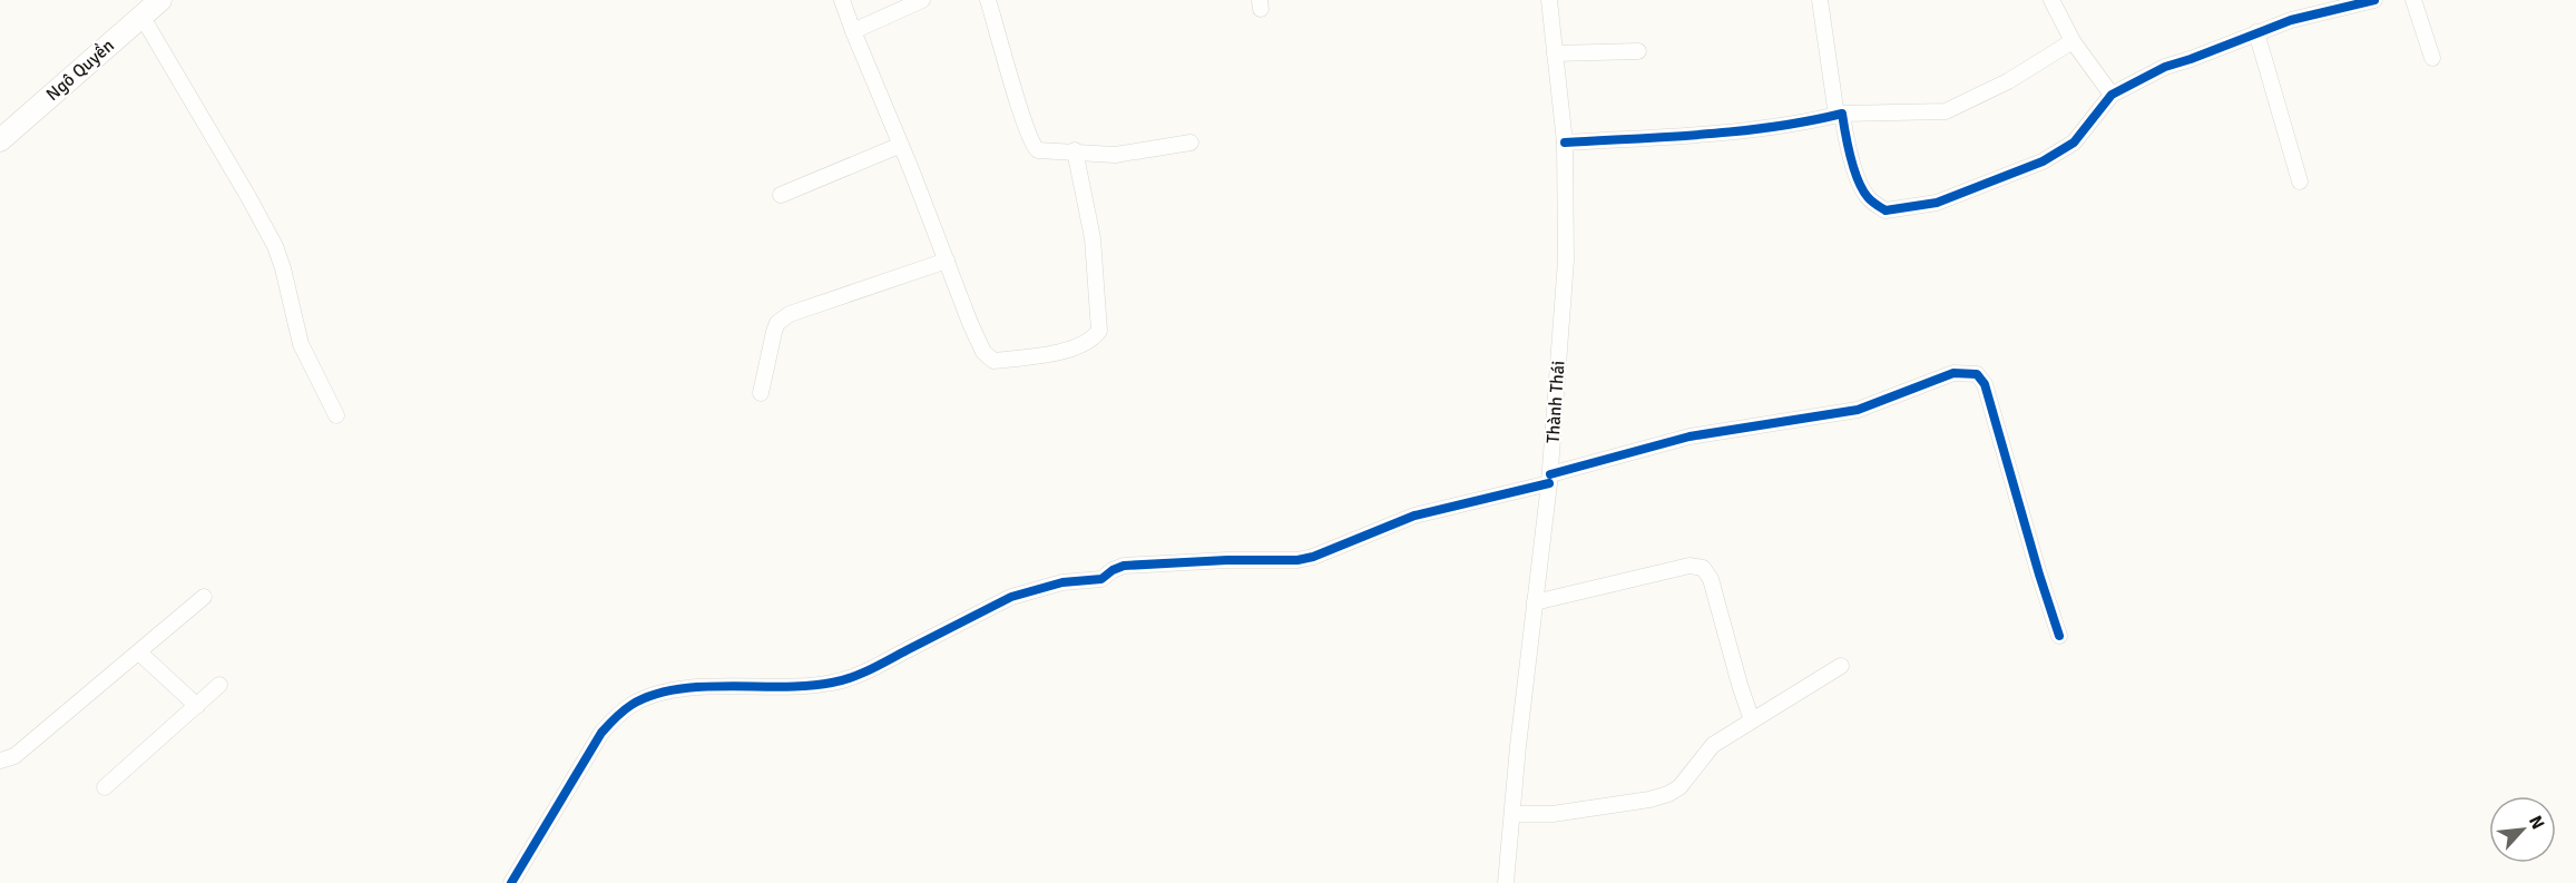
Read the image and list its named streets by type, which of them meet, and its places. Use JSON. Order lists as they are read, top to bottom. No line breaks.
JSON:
{"streets":{"street":["Ngô Quyền","Thành Thái"]},"north":"top right"}
